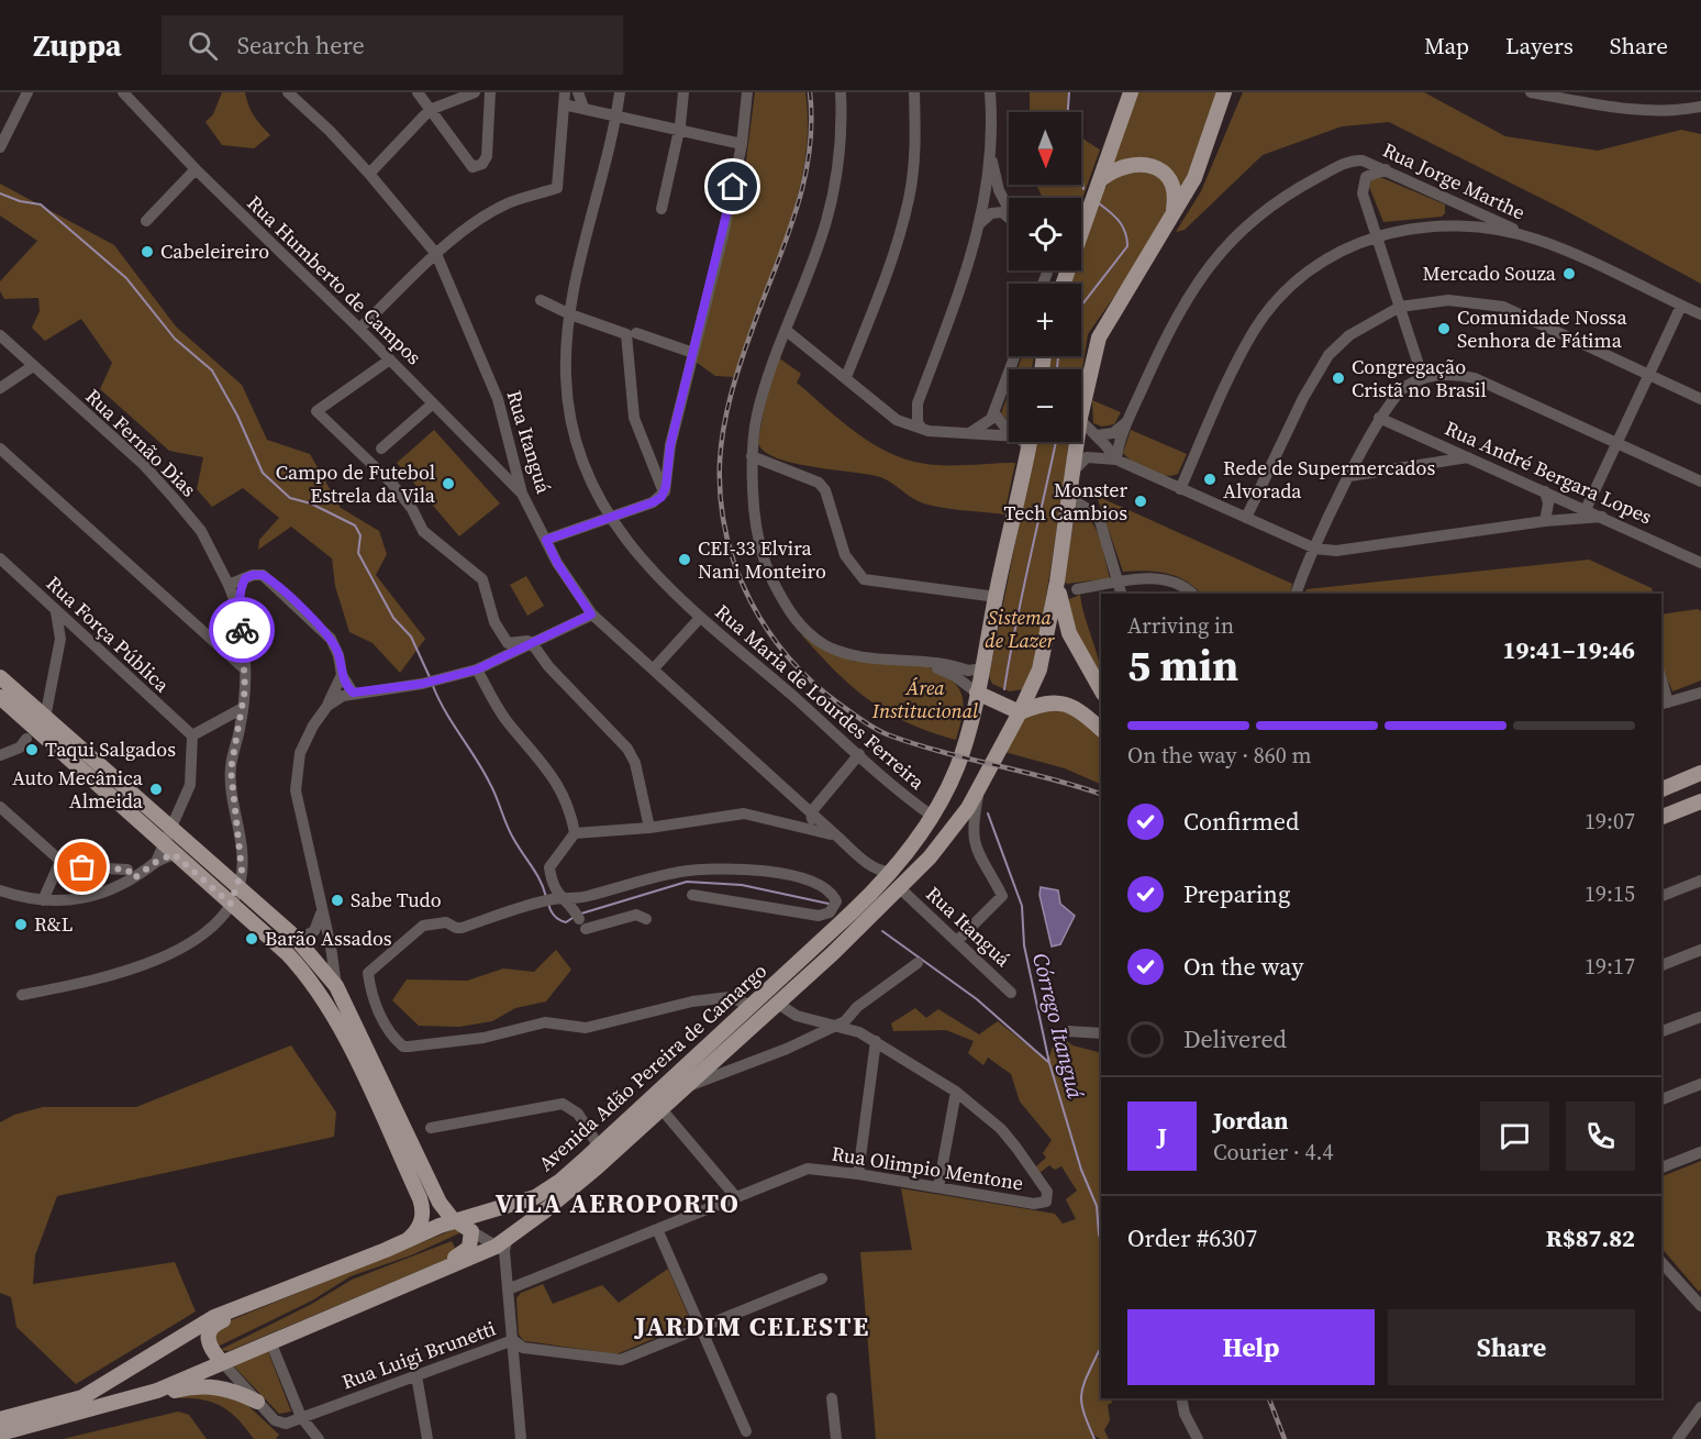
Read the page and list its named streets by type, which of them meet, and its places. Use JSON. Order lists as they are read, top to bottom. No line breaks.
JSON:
{"streets":{"main road":["Avenida Adão Pereira de Camargo"],"street":["Rua Jorge Marthe","Rua Humberto de Campos","Rua Itanguá","Rua Fernão Dias","Rua André Bergara Lopes","Rua Força Pública","Rua Maria de Lourdes Ferreira","Rua Olimpio Mentone","Rua Luigi Brunetti"]},"crossings":[["Rua Humberto de Campos","Rua Itanguá"],["Rua Itanguá","Avenida Adão Pereira de Camargo"],["Rua Maria de Lourdes Ferreira","Avenida Adão Pereira de Camargo"]],"districts":["VILA AEROPORTO","JARDIM CELESTE"],"water":["Córrego Itanguá"],"parks":["Sistema de Lazer","Área Institucional"],"places":["Cabeleireiro","Mercado Souza","Comunidade Nossa Senhora de Fátima","Congregação Cristã no Brasil","Rede de Supermercados Alvorada","Campo de Futebol Estrela da Vila","Monster Tech Cambios","CEI-33 Elvira Nani Monteiro","Taqui Salgados","Auto Mecânica Almeida","Sabe Tudo","R&L","Barão Assados"],"north":"bottom","page":{"header":"Zuppa","search":"Search here","nav":["Map","Layers","Share"],"map_buttons":["+","−"],"heading":["5 min","Arriving in","19:41–19:46"],"panel":["Jordan","Courier · 4.4","Order #6307","R$87.82"],"bar":"On the way · 860 m","list":[["Confirmed","19:07"],["Preparing","19:15"],["On the way","19:17"],"Delivered"],"round":"J","buttons":["Help","Share"]}}
